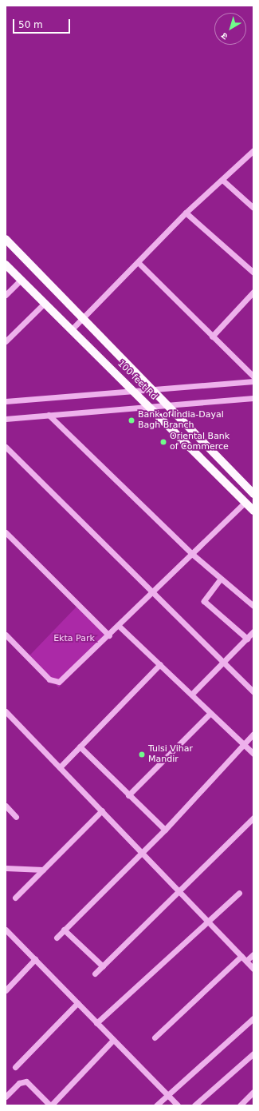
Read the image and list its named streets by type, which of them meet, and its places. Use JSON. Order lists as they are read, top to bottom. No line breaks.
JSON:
{"streets":{"main road":["100 feet Rd"]},"parks":["Ekta Park"],"places":["Bank of India-Dayal Bagh Branch","Oriental Bank of Commerce","Tulsi Vihar Mandir"],"scale_bar":"50 m","north":"bottom left"}
